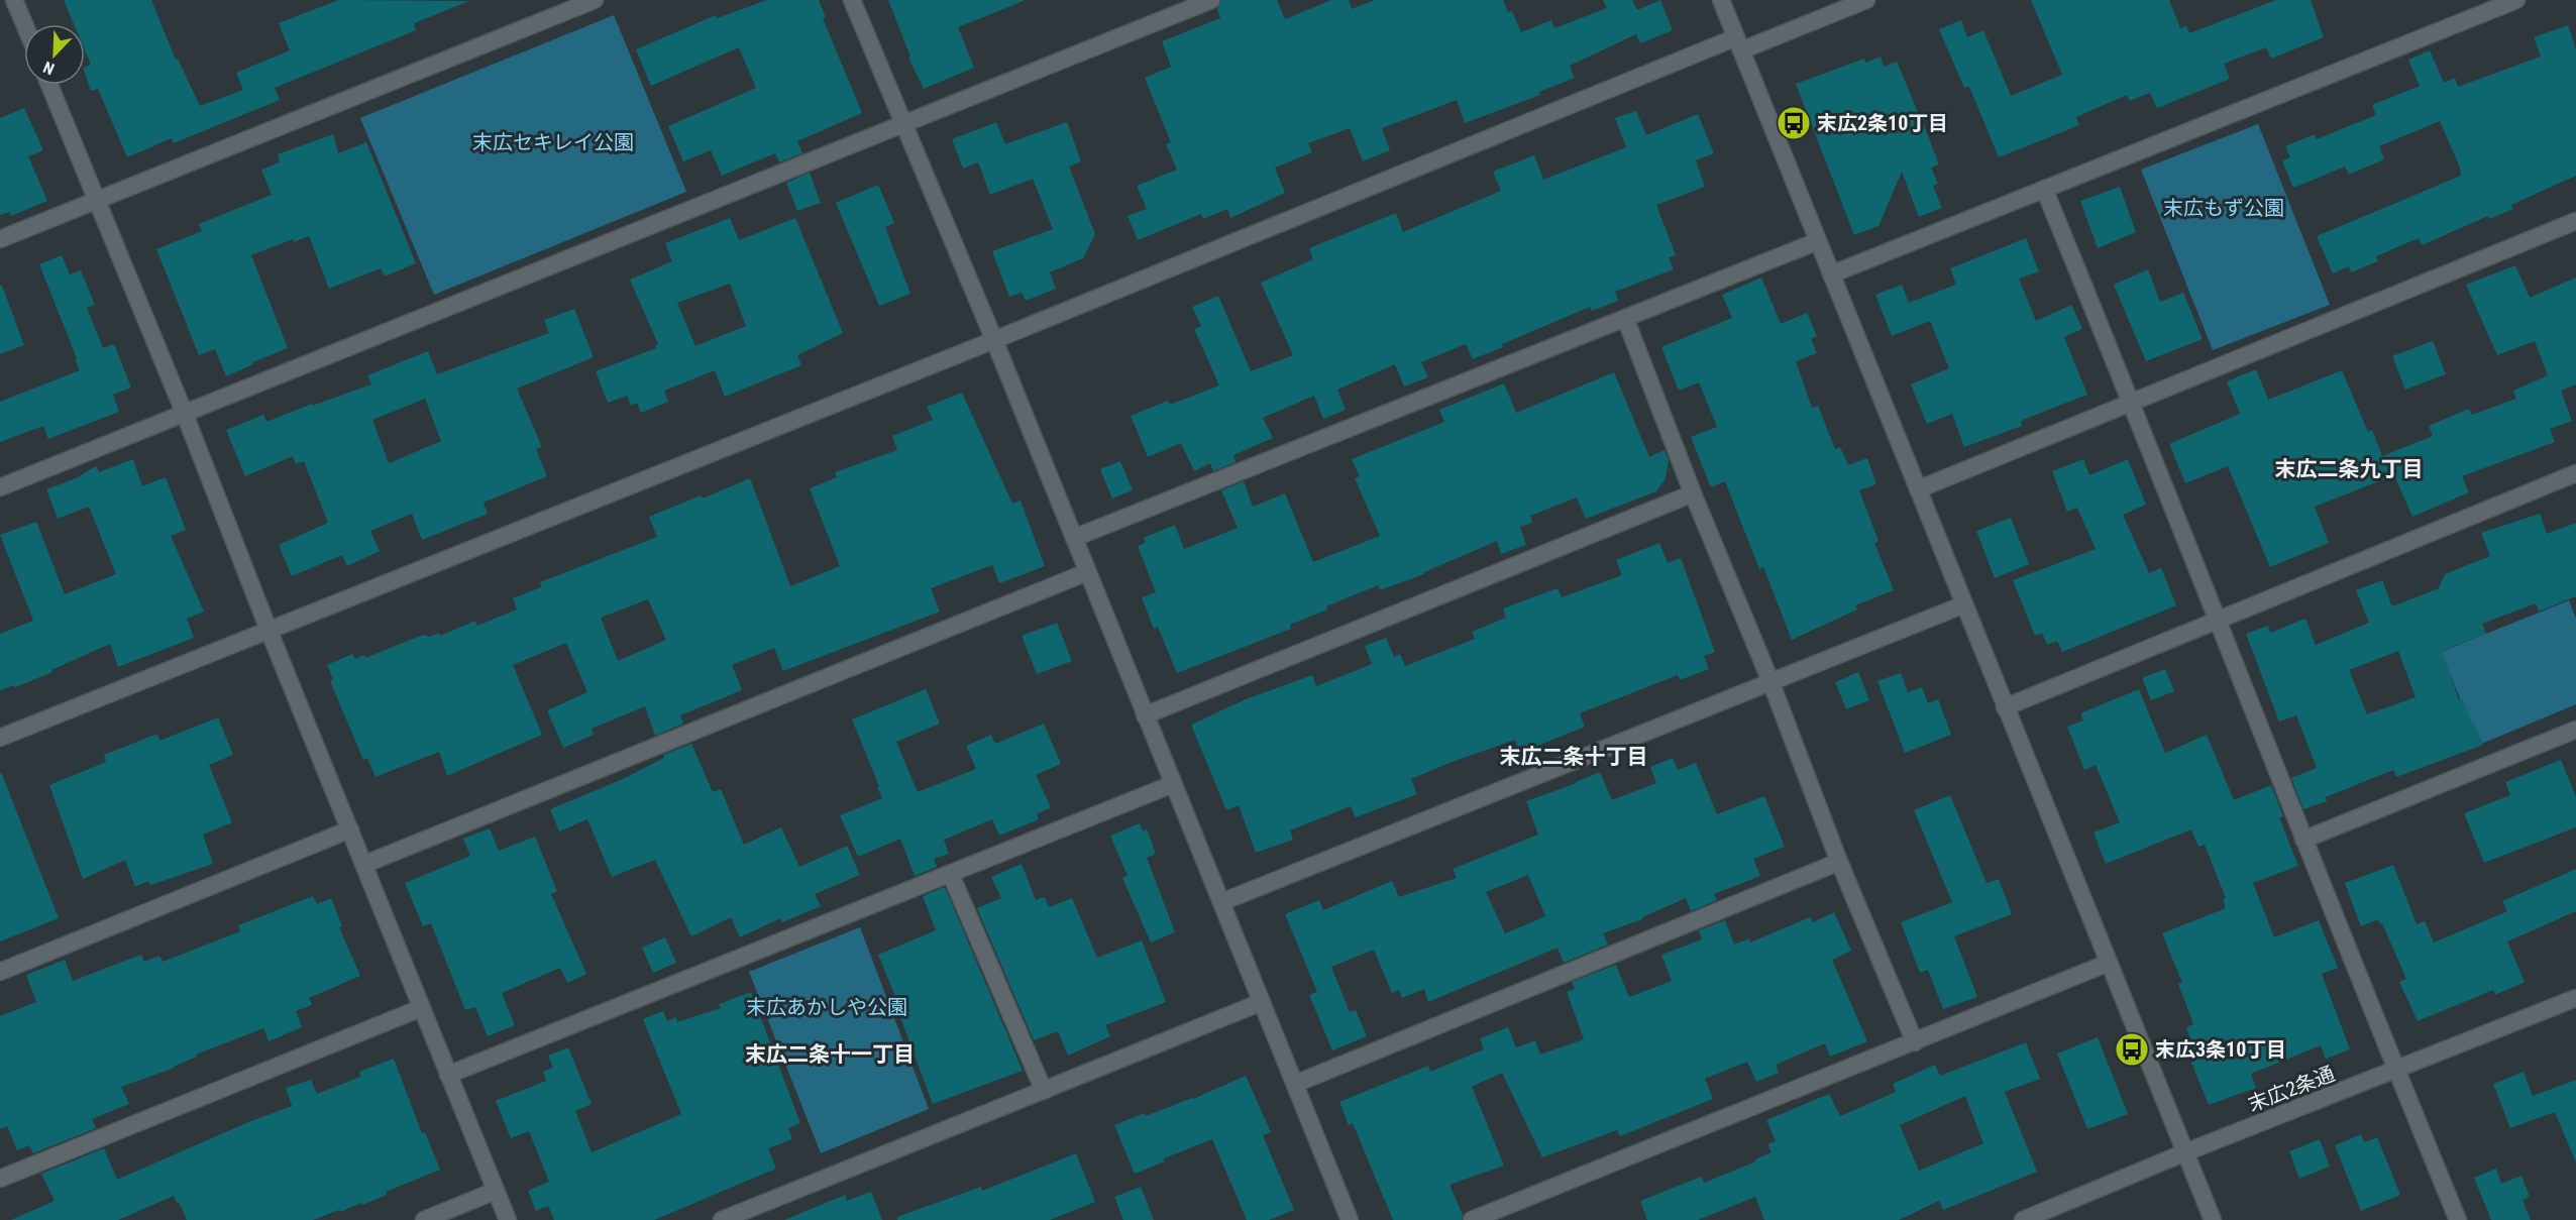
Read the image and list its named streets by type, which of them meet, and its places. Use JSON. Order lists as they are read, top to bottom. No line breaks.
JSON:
{"streets":{"street":["末広2条通"]},"districts":["末広二条九丁目","末広二条十丁目","末広二条十一丁目"],"parks":["末広セキレイ公園","末広もず公園","末広あかしや公園"],"places":{"bus stop":["末広2条10丁目","末広3条10丁目"]},"north":"bottom left"}
